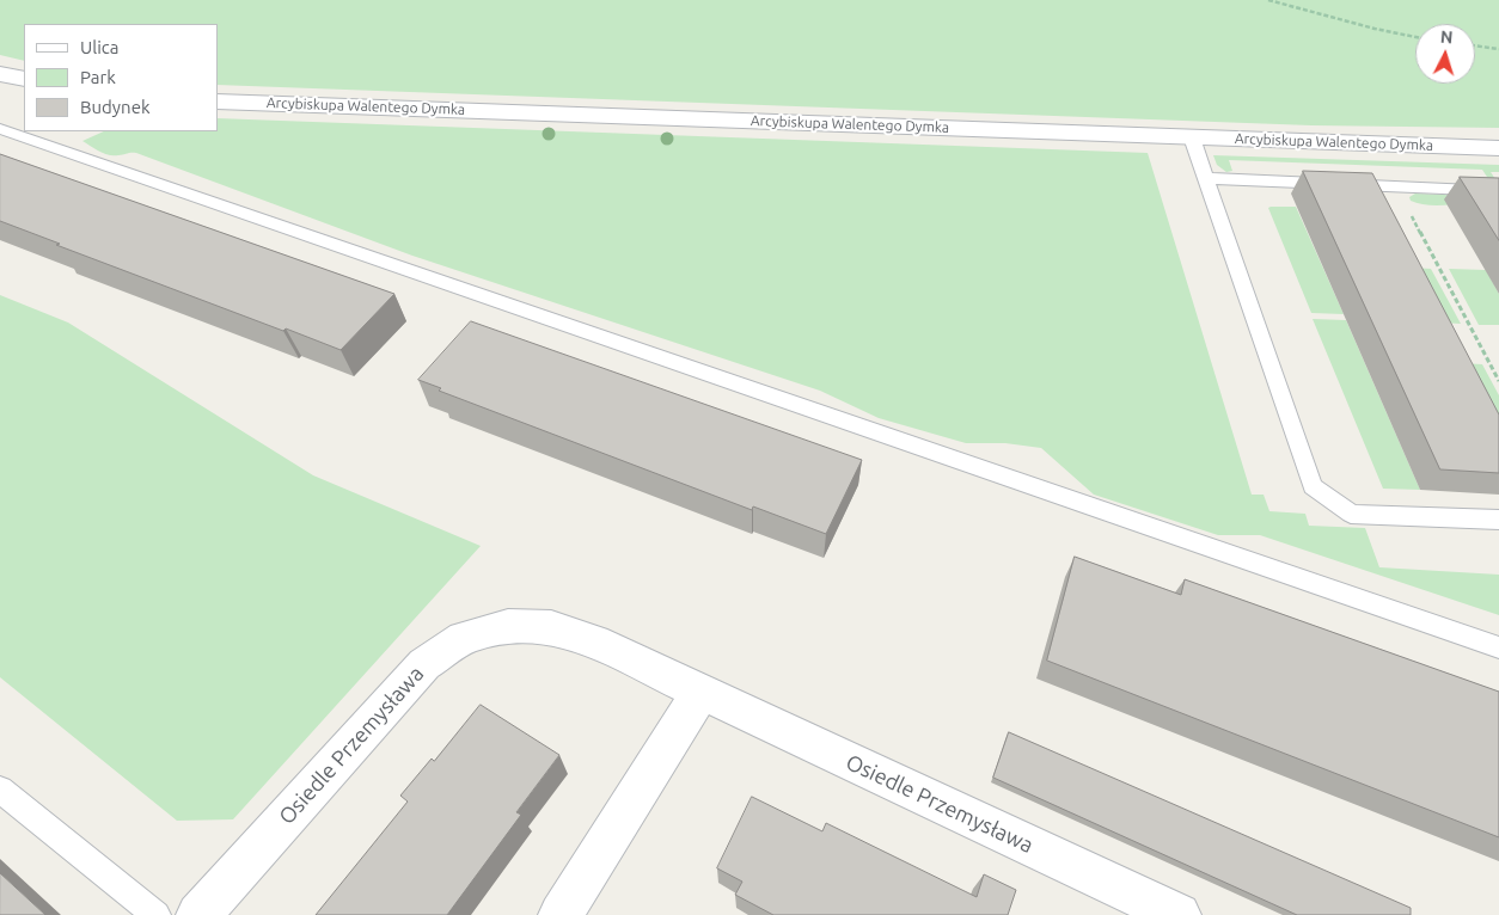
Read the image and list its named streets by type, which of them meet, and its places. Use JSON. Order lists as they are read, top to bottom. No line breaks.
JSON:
{"streets":{"street":["Arcybiskupa Walentego Dymka","Osiedle Przemysława"]},"legend":["Ulica","Park","Budynek"],"north":"top"}
